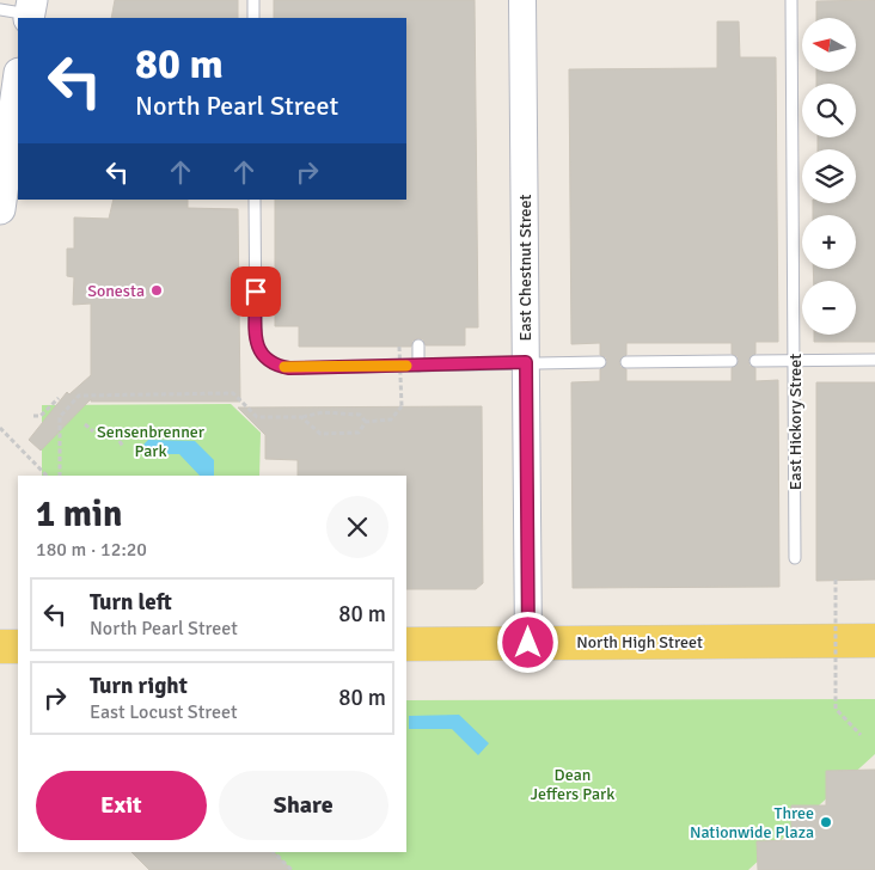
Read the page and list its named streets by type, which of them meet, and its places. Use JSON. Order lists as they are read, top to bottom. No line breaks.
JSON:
{"streets":{"main road":["North High Street"],"street":["East Chestnut Street"],"lane":["East Hickory Street"]},"crossings":[["East Chestnut Street","North High Street"]],"parks":["Sensenbrenner Park","Dean Jeffers Park"],"places":["Sonesta","Three Nationwide Plaza"],"north":"left","page":{"map_buttons":["+","−"],"turn":["80 m","North Pearl Street"],"heading":["1 min","180 m · 12:20"],"list":[{"name":"Turn left","note":"North Pearl Street","value":"80 m"},{"name":"Turn right","note":"East Locust Street","value":"80 m"}],"buttons":["Exit","Share"]}}
